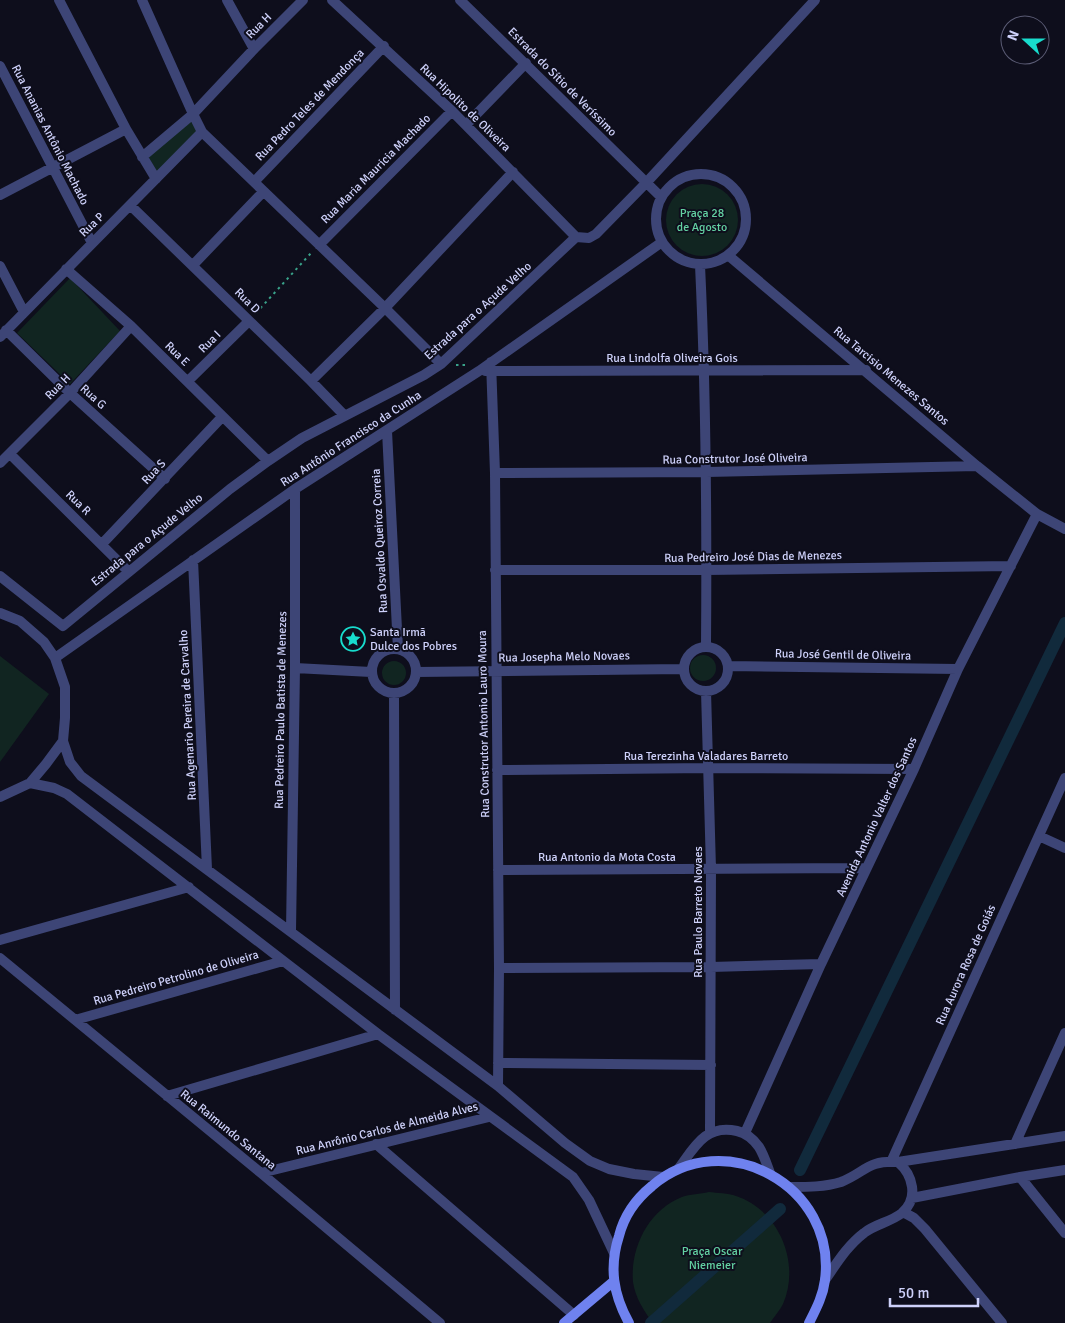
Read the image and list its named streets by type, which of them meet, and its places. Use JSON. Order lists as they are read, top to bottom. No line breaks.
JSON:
{"streets":{"street":["Rua H","Estrada do Sítio de Veríssimo","Rua Pedro Teles de Mendonça","Rua Hipolito de Oliveira","Rua Ananias Antônio Machado","Rua Maria Mauricia Machado","Rua P","Rua D","Estrada para o Açude Velho","Rua I","Rua E","Rua Lindolfa Oliveira Gois","Rua Tarcisio Menezes Santos","Rua G","Rua Antônio Francisco da Cunha","Rua Construtor José Oliveira","Rua S","Rua R","Rua Osvaldo Queiroz Correia","Rua Pedreiro José Dias de Menezes","Rua José Gentil de Oliveira","Rua Josepha Melo Novaes","Rua Pedreiro Paulo Batista de Menezes","Rua Agenario Pereira de Carvalho","Rua Construtor Antonio Lauro Moura","Rua Terezinha Valadares Barreto","Avenida Antonio Valter dos Santos","Rua Antonio da Mota Costa","Rua Paulo Barreto Novaes","Rua Aurora Rosa de Goiás","Rua Pedreiro Petrolino de Oliveira","Rua Anrônio Carlos de Almeida Alves","Rua Raimundo Santana"]},"crossings":[["Rua H","Rua E"],["Rua H","Rua G"],["Rua H","Rua R"],["Estrada do Sítio de Veríssimo","Estrada para o Açude Velho"],["Estrada do Sítio de Veríssimo","Rua Tarcisio Menezes Santos"],["Estrada do Sítio de Veríssimo","Rua Antônio Francisco da Cunha"],["Rua Pedro Teles de Mendonça","Rua Hipolito de Oliveira"],["Rua Hipolito de Oliveira","Rua Maria Mauricia Machado"],["Rua Hipolito de Oliveira","Estrada para o Açude Velho"],["Rua Ananias Antônio Machado","Rua P"],["Rua P","Rua D"],["Rua P","Rua E"],["Rua P","Rua G"],["Rua D","Estrada para o Açude Velho"],["Rua D","Rua I"],["Estrada para o Açude Velho","Rua E"],["Estrada para o Açude Velho","Rua R"],["Rua I","Rua E"],["Rua E","Rua S"],["Rua Lindolfa Oliveira Gois","Rua Tarcisio Menezes Santos"],["Rua Lindolfa Oliveira Gois","Rua Antônio Francisco da Cunha"],["Rua Lindolfa Oliveira Gois","Rua Construtor Antonio Lauro Moura"],["Rua Tarcisio Menezes Santos","Rua Antônio Francisco da Cunha"],["Rua Tarcisio Menezes Santos","Rua Construtor José Oliveira"],["Rua Tarcisio Menezes Santos","Avenida Antonio Valter dos Santos"],["Rua G","Rua S"],["Rua Antônio Francisco da Cunha","Rua Osvaldo Queiroz Correia"],["Rua Antônio Francisco da Cunha","Rua Pedreiro Paulo Batista de Menezes"],["Rua Antônio Francisco da Cunha","Rua Agenario Pereira de Carvalho"],["Rua Antônio Francisco da Cunha","Rua Construtor Antonio Lauro Moura"],["Rua Construtor José Oliveira","Rua Construtor Antonio Lauro Moura"],["Rua S","Rua R"],["Rua Osvaldo Queiroz Correia","Rua Josepha Melo Novaes"],["Rua Pedreiro José Dias de Menezes","Rua Construtor Antonio Lauro Moura"],["Rua Pedreiro José Dias de Menezes","Avenida Antonio Valter dos Santos"],["Rua José Gentil de Oliveira","Rua Josepha Melo Novaes"],["Rua José Gentil de Oliveira","Avenida Antonio Valter dos Santos"],["Rua José Gentil de Oliveira","Rua Paulo Barreto Novaes"],["Rua Josepha Melo Novaes","Rua Construtor Antonio Lauro Moura"],["Rua Josepha Melo Novaes","Rua Paulo Barreto Novaes"],["Rua Construtor Antonio Lauro Moura","Rua Terezinha Valadares Barreto"],["Rua Construtor Antonio Lauro Moura","Rua Antonio da Mota Costa"],["Rua Terezinha Valadares Barreto","Avenida Antonio Valter dos Santos"],["Rua Terezinha Valadares Barreto","Rua Paulo Barreto Novaes"],["Avenida Antonio Valter dos Santos","Rua Antonio da Mota Costa"],["Rua Antonio da Mota Costa","Rua Paulo Barreto Novaes"],["Rua Pedreiro Petrolino de Oliveira","Rua Raimundo Santana"],["Rua Anrônio Carlos de Almeida Alves","Rua Raimundo Santana"]],"parks":["Praça 28 de Agosto","Praça Oscar Niemeier"],"places":{"place":["Santa Irmã Dulce dos Pobres"]},"scale_bar":"50 m","north":"left"}
